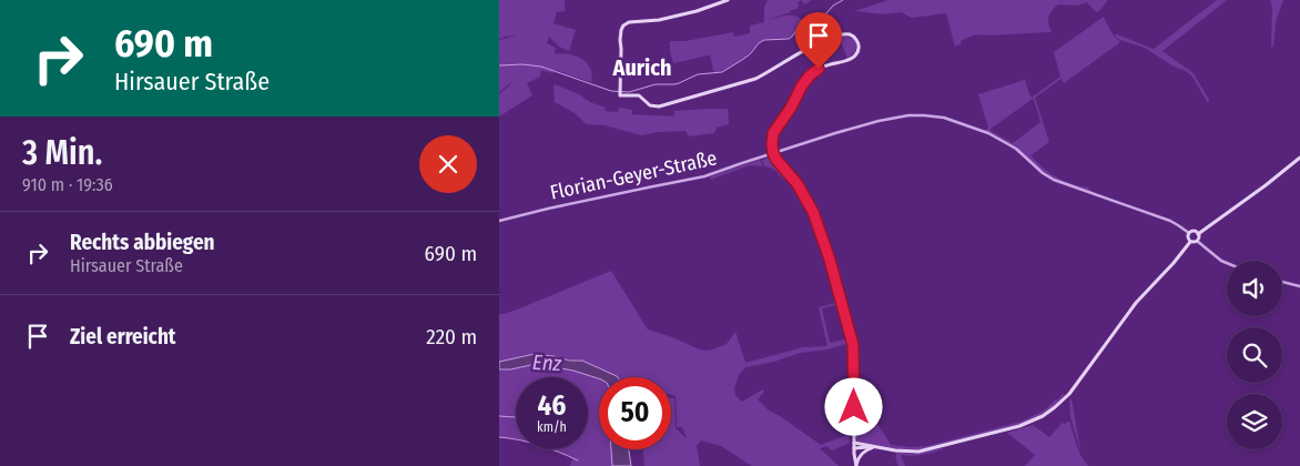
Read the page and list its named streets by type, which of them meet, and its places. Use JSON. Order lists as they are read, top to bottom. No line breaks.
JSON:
{"streets":{"street":["Florian-Geyer-Straße"]},"districts":["Aurich"],"water":["Enz"],"page":{"turn":["690 m","Hirsauer Straße"],"heading":["3 Min.","910 m · 19:36"],"list":[{"name":"Rechts abbiegen","note":"Hirsauer Straße","value":"690 m"},{"name":"Ziel erreicht","value":"220 m"}],"speed":"46 km/h","limit":"50"}}
